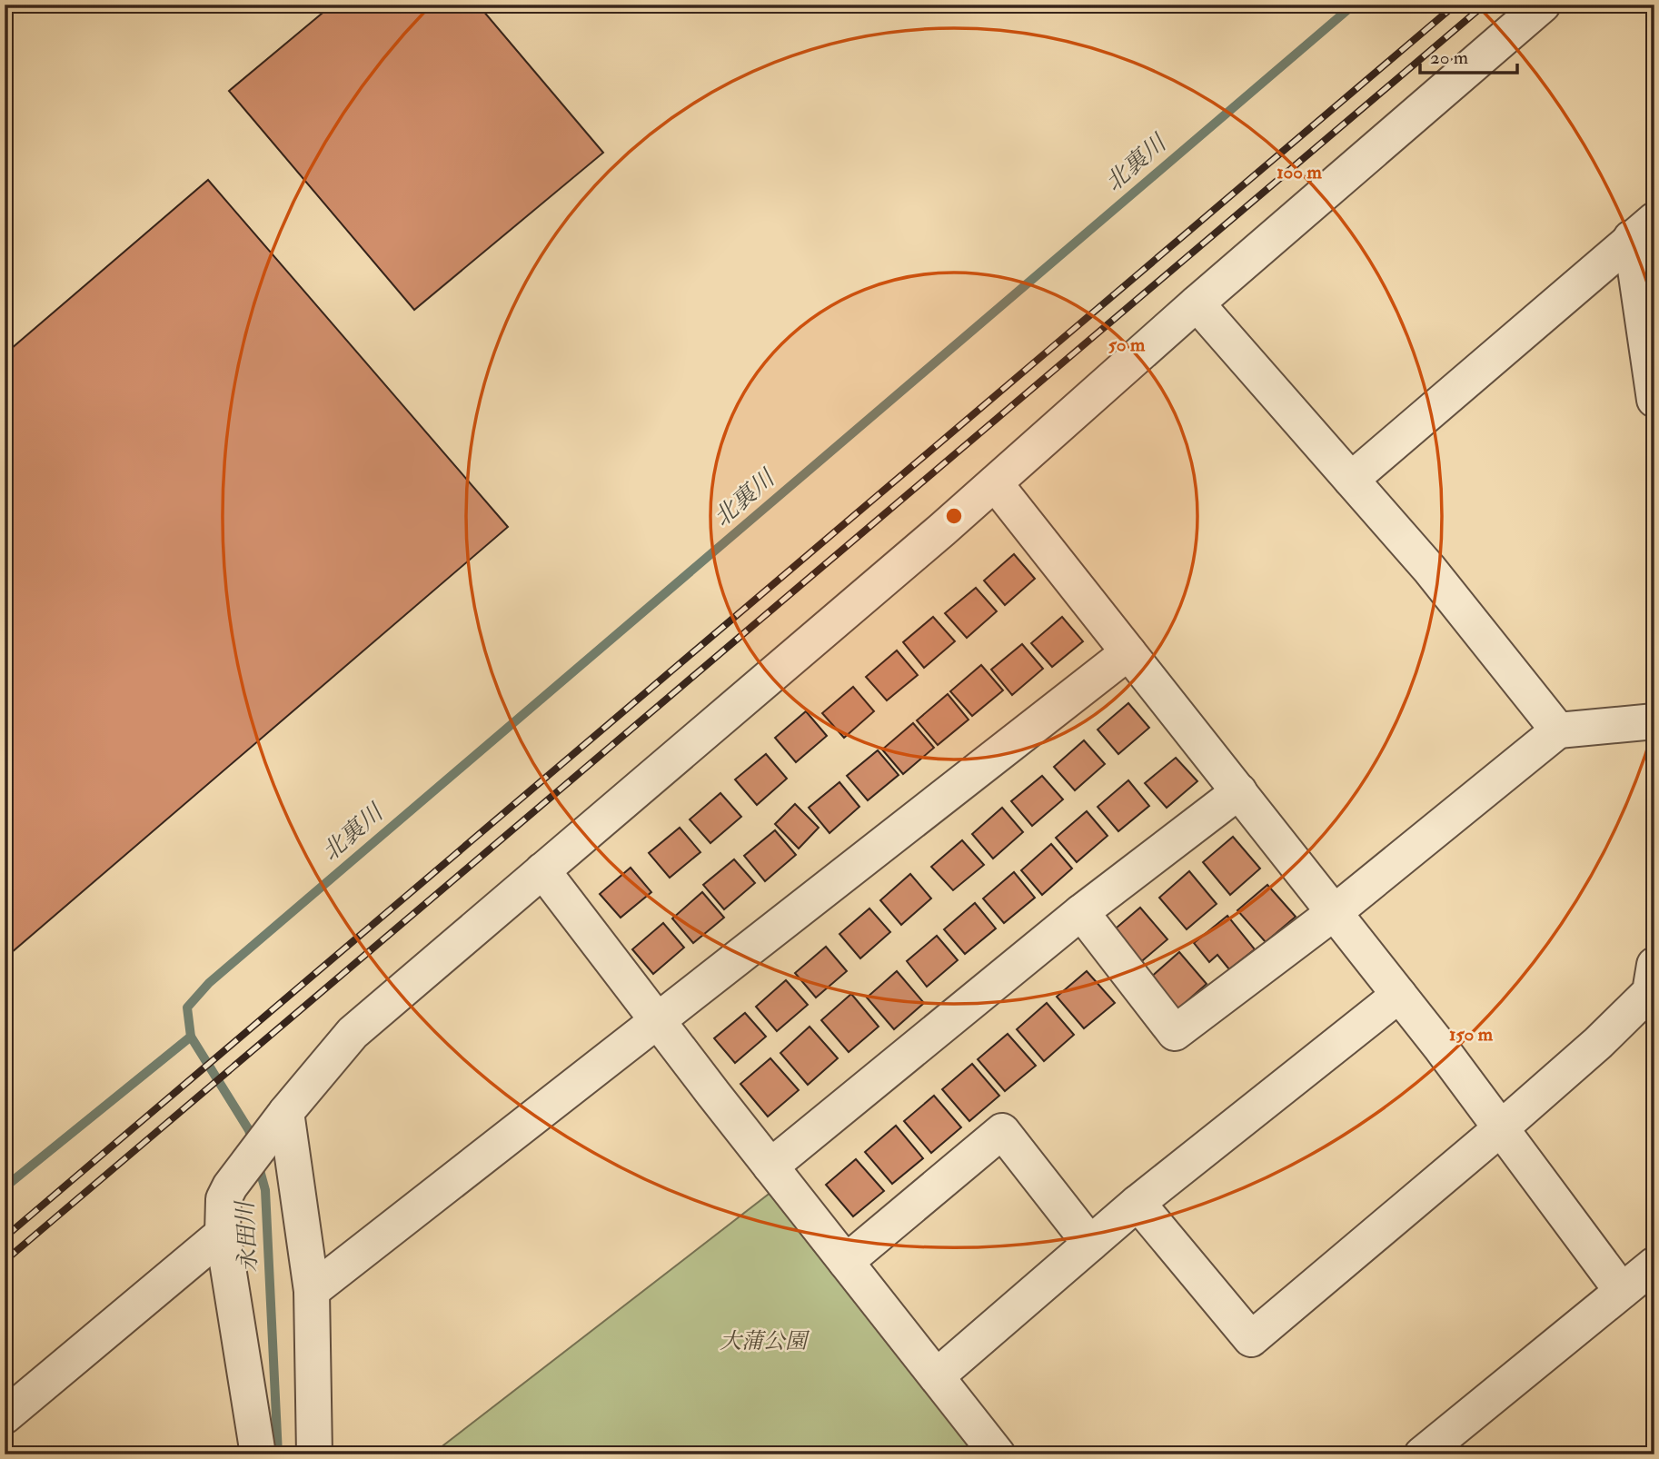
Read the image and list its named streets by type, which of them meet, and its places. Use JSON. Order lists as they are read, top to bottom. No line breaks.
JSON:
{"water":["北裏川","永田川"],"parks":["大蒲公園"],"scale_bar":"20 m","rings":["100 m","50 m","150 m"]}
